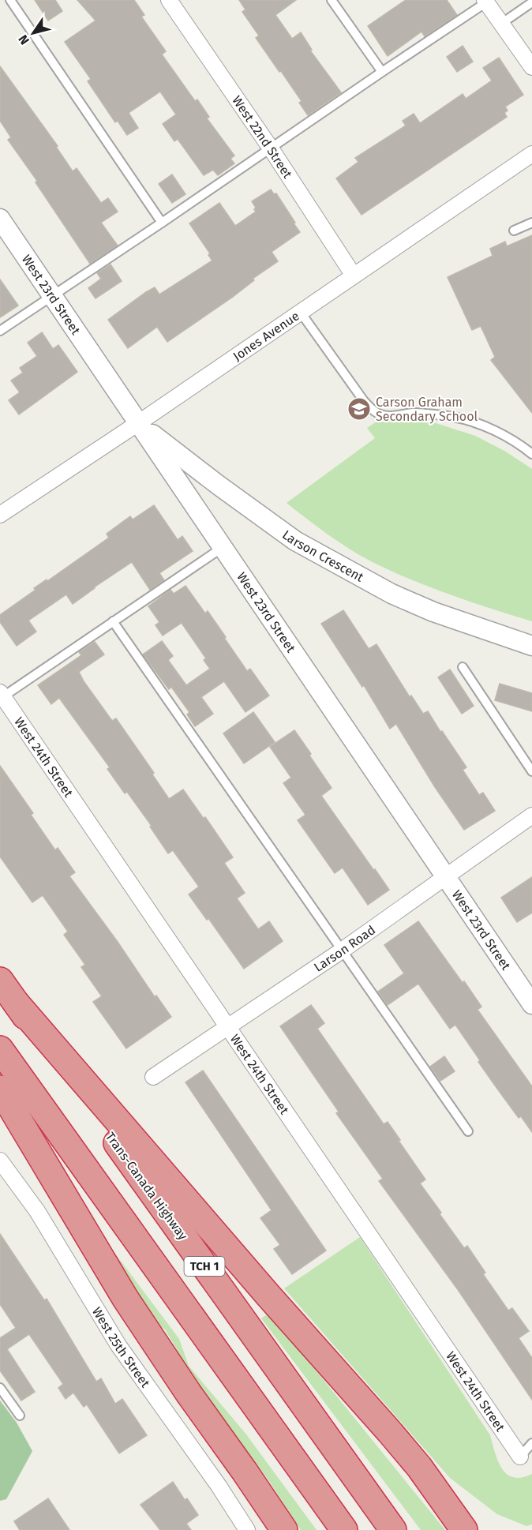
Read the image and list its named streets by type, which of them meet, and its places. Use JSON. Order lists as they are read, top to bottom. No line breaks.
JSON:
{"streets":{"highway":["Trans-Canada Highway","TCH 1"],"street":["West 22nd Street","West 23rd Street","Jones Avenue","Larson Crescent","West 24th Street","Larson Road","West 25th Street"]},"crossings":[["West 22nd Street","Jones Avenue"],["West 23rd Street","Jones Avenue"],["West 23rd Street","Larson Crescent"],["West 23rd Street","Larson Road"],["Jones Avenue","Larson Crescent"],["West 24th Street","Larson Road"]],"places":{"school or university":["Carson Graham Secondary School"]},"north":"bottom left"}
